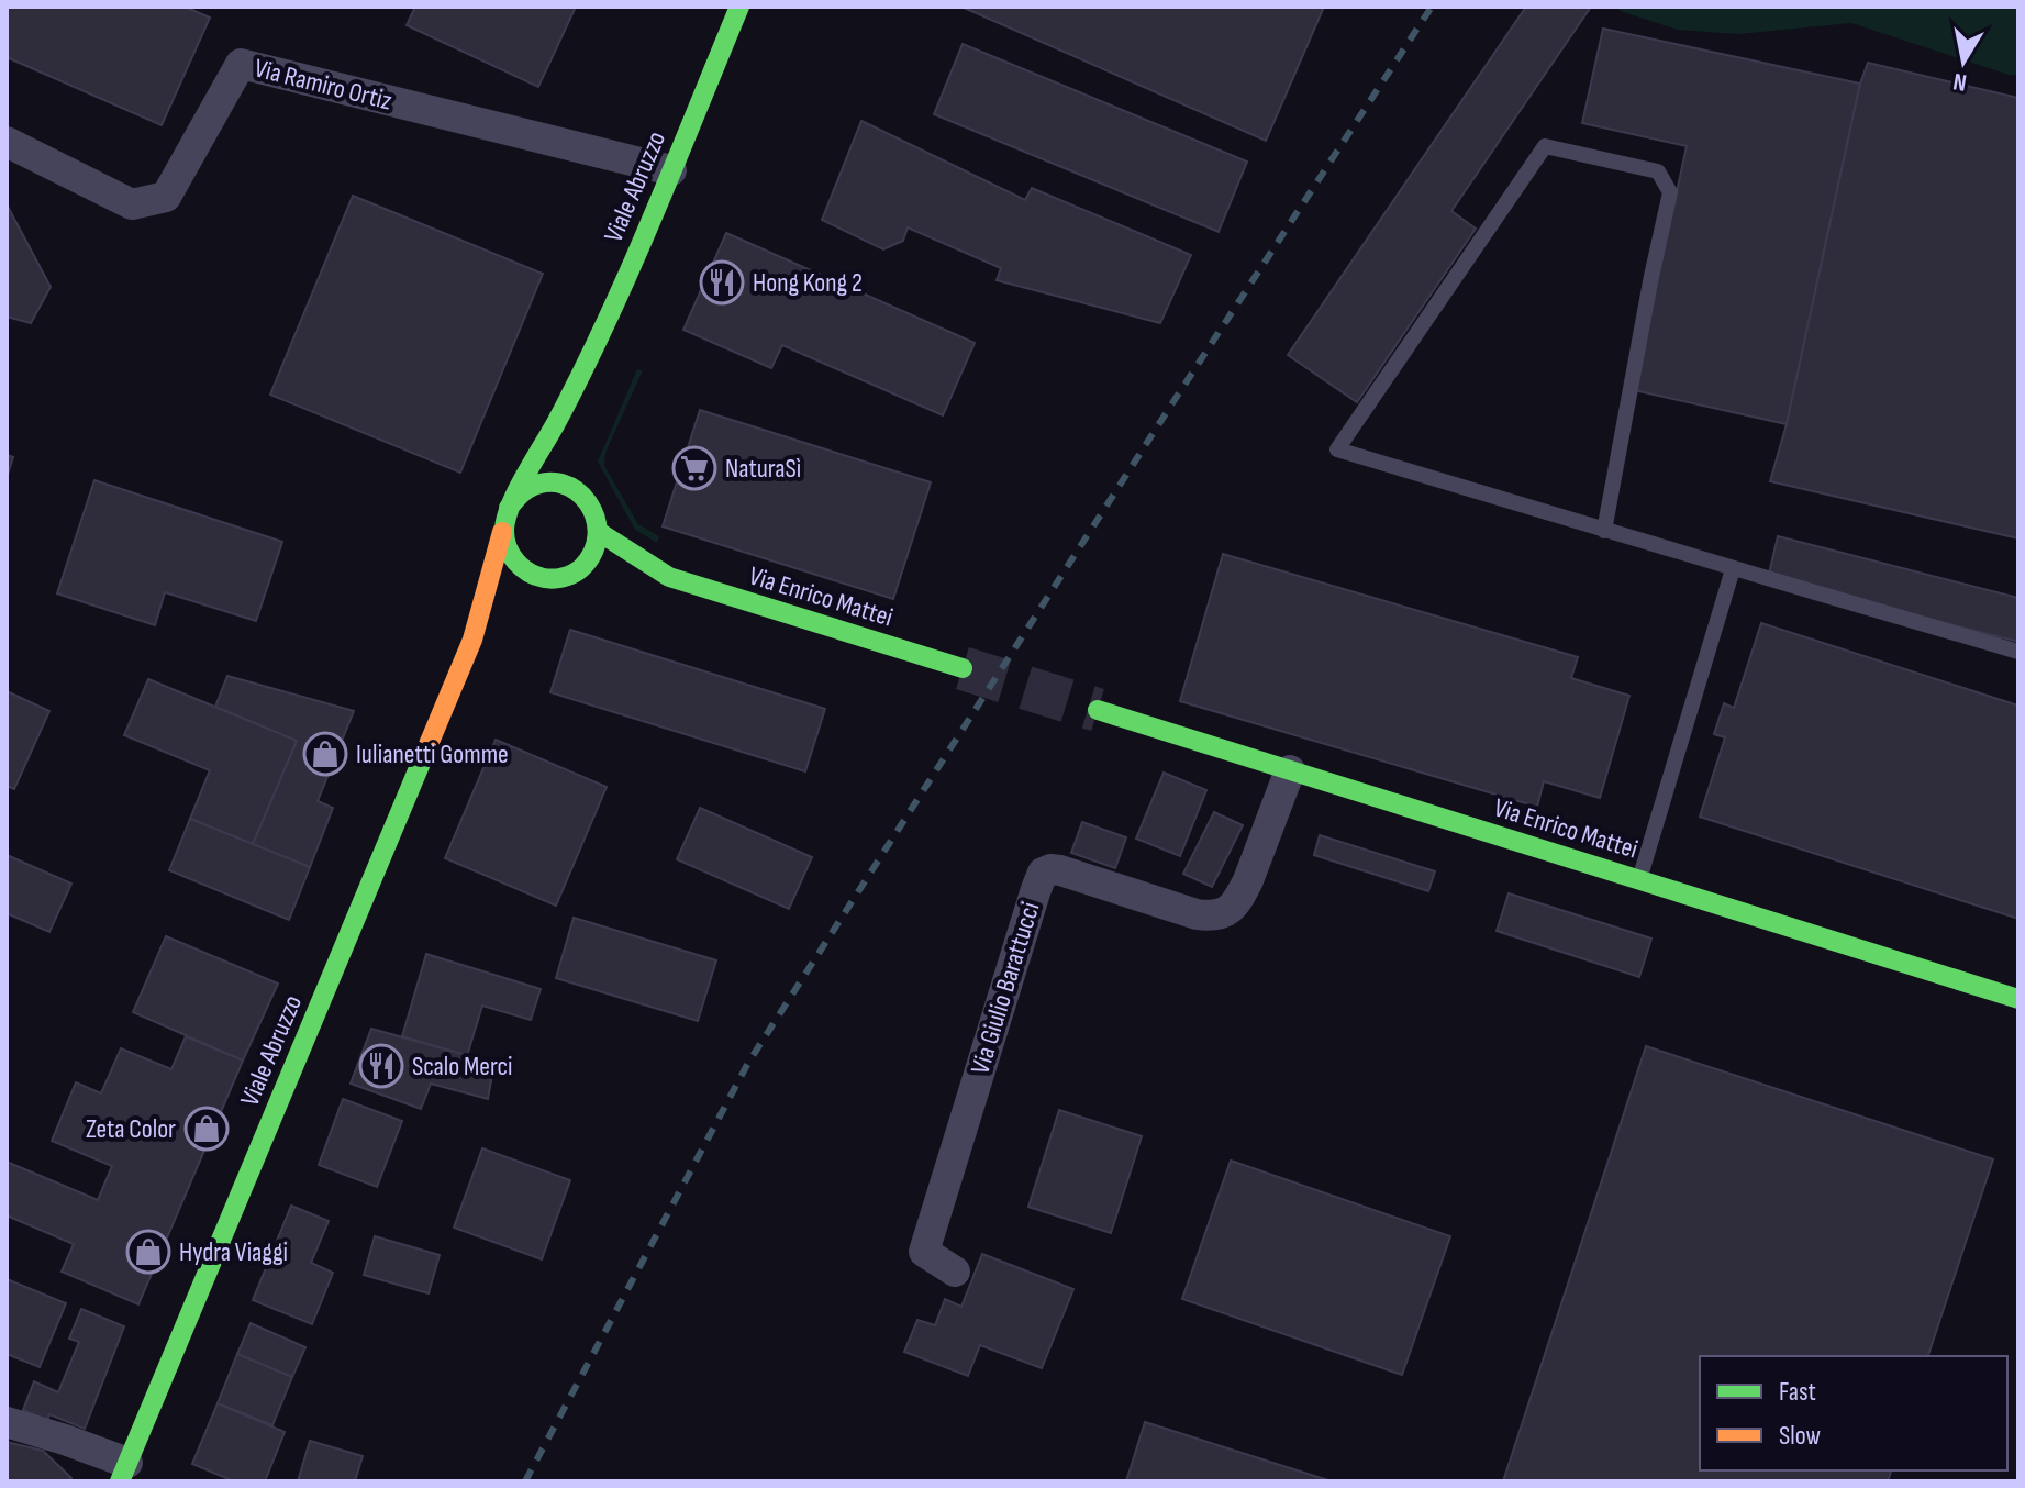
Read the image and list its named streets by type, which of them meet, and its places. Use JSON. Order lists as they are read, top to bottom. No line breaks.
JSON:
{"streets":{"main road":["Viale Abruzzo","Via Enrico Mattei"],"street":["Via Ramiro Ortiz","Via Giulio Barattucci"]},"crossings":[["Via Ramiro Ortiz","Viale Abruzzo"],["Via Enrico Mattei","Via Giulio Barattucci"]],"places":{"restaurant":["Hong Kong 2","Scalo Merci"],"supermarket":["NaturaSì"],"shop":["Iulianetti Gomme","Zeta Color","Hydra Viaggi"]},"legend":["Fast","Slow"],"north":"bottom"}
